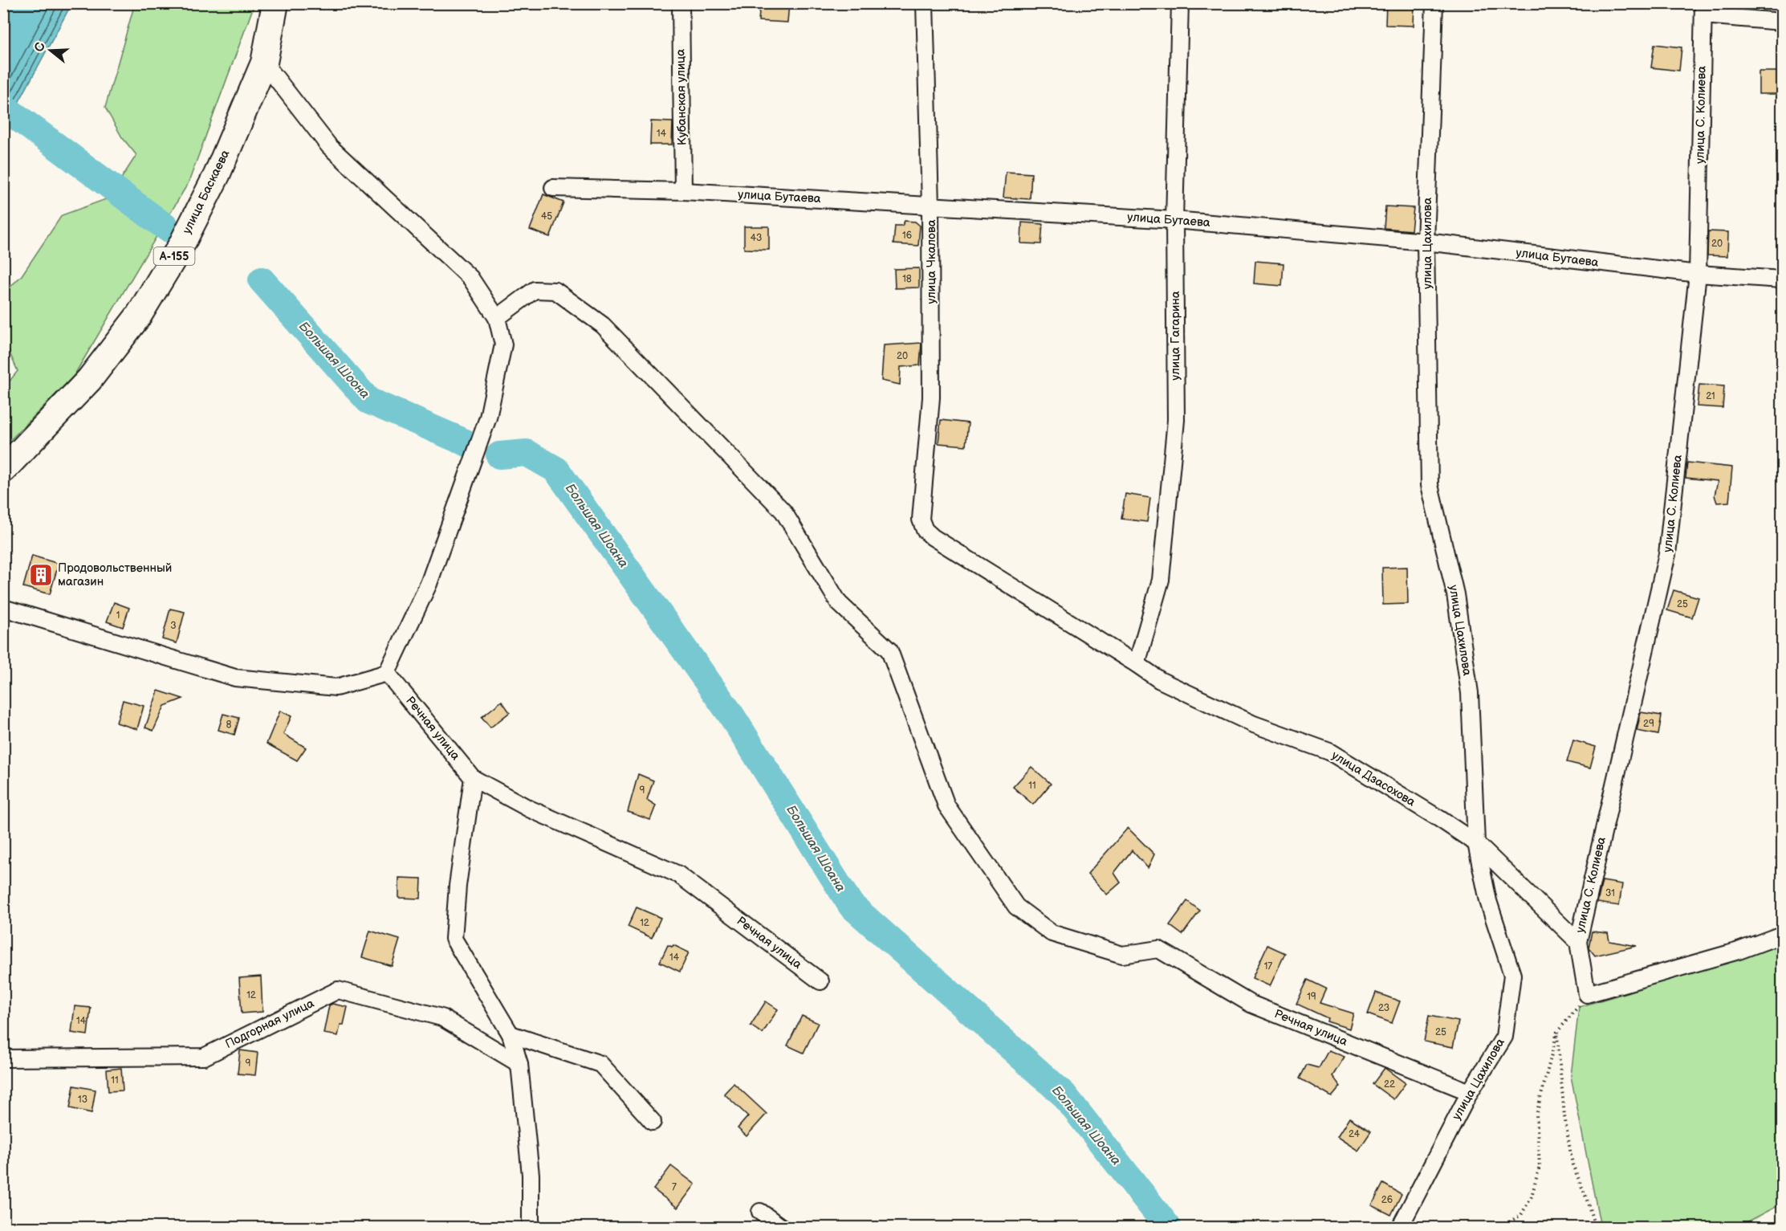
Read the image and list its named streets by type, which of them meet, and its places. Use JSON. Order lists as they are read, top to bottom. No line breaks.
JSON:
{"streets":{"main road":["улица Баскаева","А-155"],"street":["Кубанская улица","улица С. Колиева","улица Бутаева","улица Цахилова","улица Чкалова","улица Гагарина","Речная улица","улица Дзасохова","Подгорная улица"]},"crossings":[["Кубанская улица","улица Бутаева"],["улица С. Колиева","улица Бутаева"],["улица С. Колиева","улица Дзасохова"],["улица Бутаева","улица Цахилова"],["улица Бутаева","улица Чкалова"],["улица Бутаева","улица Гагарина"],["улица Цахилова","Речная улица"],["улица Цахилова","улица Дзасохова"],["улица Чкалова","улица Дзасохова"],["улица Гагарина","улица Дзасохова"]],"water":["Большая Шоона","Большая Шоана"],"places":{"building":["Продовольственный магазин"]},"house_numbers":["14","45","16","43","20","18","20","21","25","1","3","29","8","11","9","31","12","14","17","12","19","23","14","25","9","11","22","13","24","7","26"],"north":"left"}
